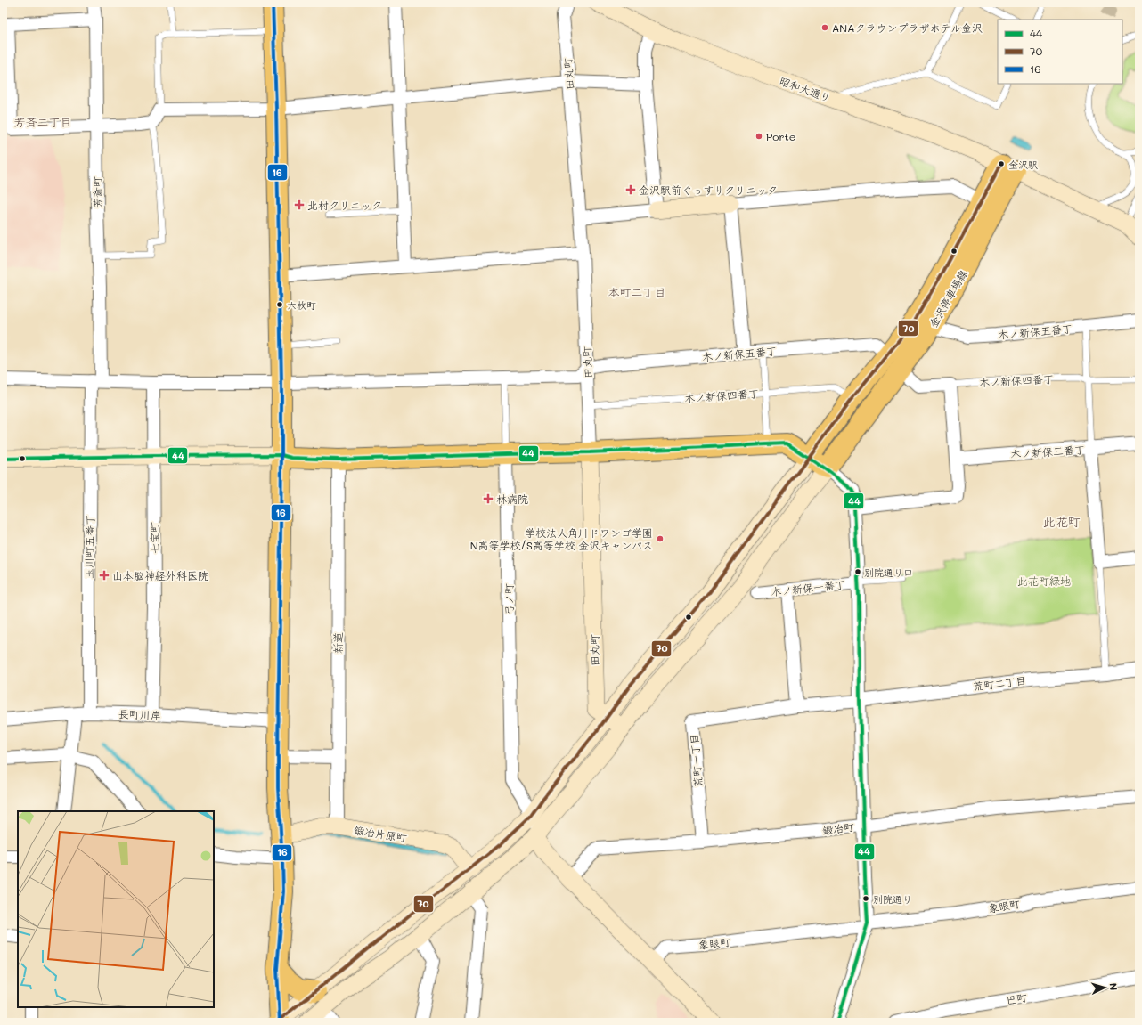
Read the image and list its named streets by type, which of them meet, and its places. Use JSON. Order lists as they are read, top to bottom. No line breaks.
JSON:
{"streets":{"main road":["金沢停車場線"],"street":["田丸町","昭和大通り","芳斎町","木ノ新保五番丁","木ノ新保四番丁","木ノ新保三番丁","七宝町","玉川町五番丁","木ノ新保一番丁","弓ノ町","新道","荒町二丁目","長町川岸","荒町一丁目","鍛冶町","鍛冶片原町","象眼町","巴町"]},"crossings":[["田丸町","木ノ新保五番丁"],["田丸町","木ノ新保四番丁"],["昭和大通り","金沢停車場線"],["芳斎町","玉川町五番丁"],["金沢停車場線","木ノ新保五番丁"],["金沢停車場線","木ノ新保四番丁"],["七宝町","長町川岸"],["玉川町五番丁","長町川岸"],["新道","鍛冶片原町"],["荒町二丁目","荒町一丁目"],["荒町一丁目","鍛冶町"]],"districts":["芳斉二丁目","本町二丁目","此花町"],"parks":["此花町緑地"],"places":{"other":["ANAクラウンプラザホテル金沢","Porte","金沢駅","六枚町","学校法人角川ドワンゴ学園 N高等学校/S高等学校 金沢キャンパス","別院通り口","別院通り"],"health":["金沢駅前ぐっすりクリニック","北村クリニック","林病院","山本脳神経外科医院"]},"lines":["transit line 16","transit line 70","transit line 44"],"legend":["44","70","16"],"north":"right"}
